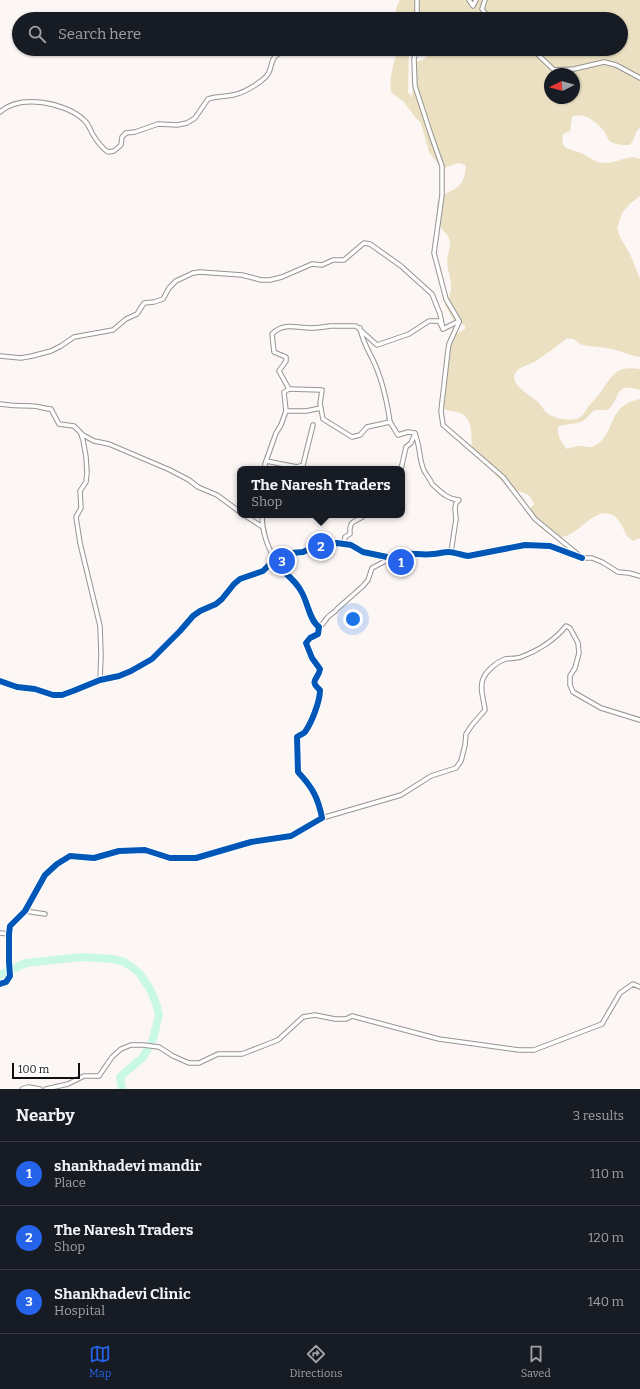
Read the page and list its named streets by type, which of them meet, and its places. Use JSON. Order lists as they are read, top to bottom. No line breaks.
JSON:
{"scale_bar":"100 m","north":"left","page":{"search":"Search here","popup":["The Naresh Traders","Shop"],"pins":["2","3","1"],"scale":"100 m","heading":["Nearby","3 results"],"list":[{"mark":"1","name":"shankhadevi mandir","note":"Place","value":"110 m"},{"mark":"2","name":"The Naresh Traders","note":"Shop","value":"120 m"},{"mark":"3","name":"Shankhadevi Clinic","note":"Hospital","value":"140 m"}],"nav":["Map","Directions","Saved"]}}
